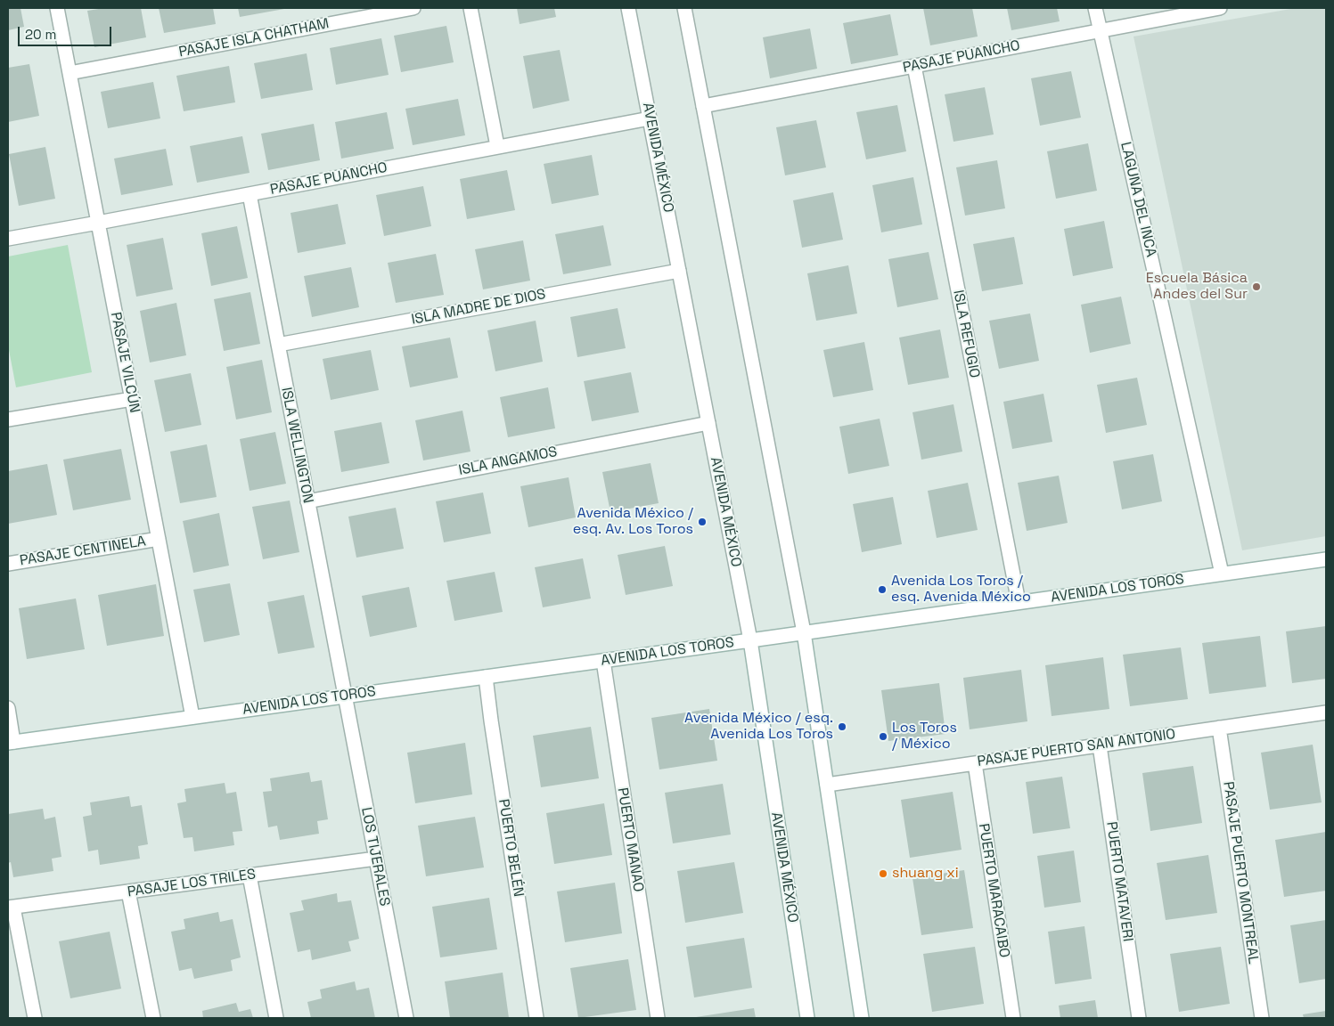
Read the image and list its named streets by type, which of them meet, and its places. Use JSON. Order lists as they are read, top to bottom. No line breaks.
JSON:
{"streets":{"street":["PASAJE ISLA CHATHAM","PASAJE PUANCHO","AVENIDA MÉXICO","LAGUNA DEL INCA","ISLA MADRE DE DIOS","ISLA REFUGIO","PASAJE VILCÚN","ISLA WELLINGTON","ISLA ANGAMOS","PASAJE CENTINELA","AVENIDA LOS TOROS","PASAJE PUERTO SAN ANTONIO","PUERTO MANAO","PUERTO BELÉN","LOS TIJERALES","PASAJE PUERTO MONTREAL","PUERTO MATAVERI","PASAJE LOS TRILES","PUERTO MARACAIBO"]},"crossings":[["PASAJE ISLA CHATHAM","PASAJE VILCÚN"],["PASAJE PUANCHO","AVENIDA MÉXICO"],["PASAJE PUANCHO","LAGUNA DEL INCA"],["PASAJE PUANCHO","ISLA REFUGIO"],["PASAJE PUANCHO","PASAJE VILCÚN"],["PASAJE PUANCHO","ISLA WELLINGTON"],["AVENIDA MÉXICO","ISLA MADRE DE DIOS"],["AVENIDA MÉXICO","ISLA ANGAMOS"],["AVENIDA MÉXICO","AVENIDA LOS TOROS"],["LAGUNA DEL INCA","AVENIDA LOS TOROS"],["ISLA MADRE DE DIOS","ISLA WELLINGTON"],["ISLA REFUGIO","AVENIDA LOS TOROS"],["PASAJE VILCÚN","PASAJE CENTINELA"],["PASAJE VILCÚN","AVENIDA LOS TOROS"],["ISLA WELLINGTON","ISLA ANGAMOS"],["ISLA WELLINGTON","AVENIDA LOS TOROS"],["ISLA WELLINGTON","LOS TIJERALES"],["AVENIDA LOS TOROS","PUERTO MANAO"],["AVENIDA LOS TOROS","PUERTO BELÉN"],["AVENIDA LOS TOROS","LOS TIJERALES"],["PASAJE PUERTO SAN ANTONIO","PASAJE PUERTO MONTREAL"],["PASAJE PUERTO SAN ANTONIO","PUERTO MATAVERI"],["PASAJE PUERTO SAN ANTONIO","PUERTO MARACAIBO"],["LOS TIJERALES","PASAJE LOS TRILES"]],"places":["Escuela Básica Andes del Sur","Avenida México / esq. Av. Los Toros","Avenida Los Toros / esq. Avenida México","Avenida México / esq. Avenida Los Toros","Los Toros / México","shuang xi"],"scale_bar":"20 m"}
